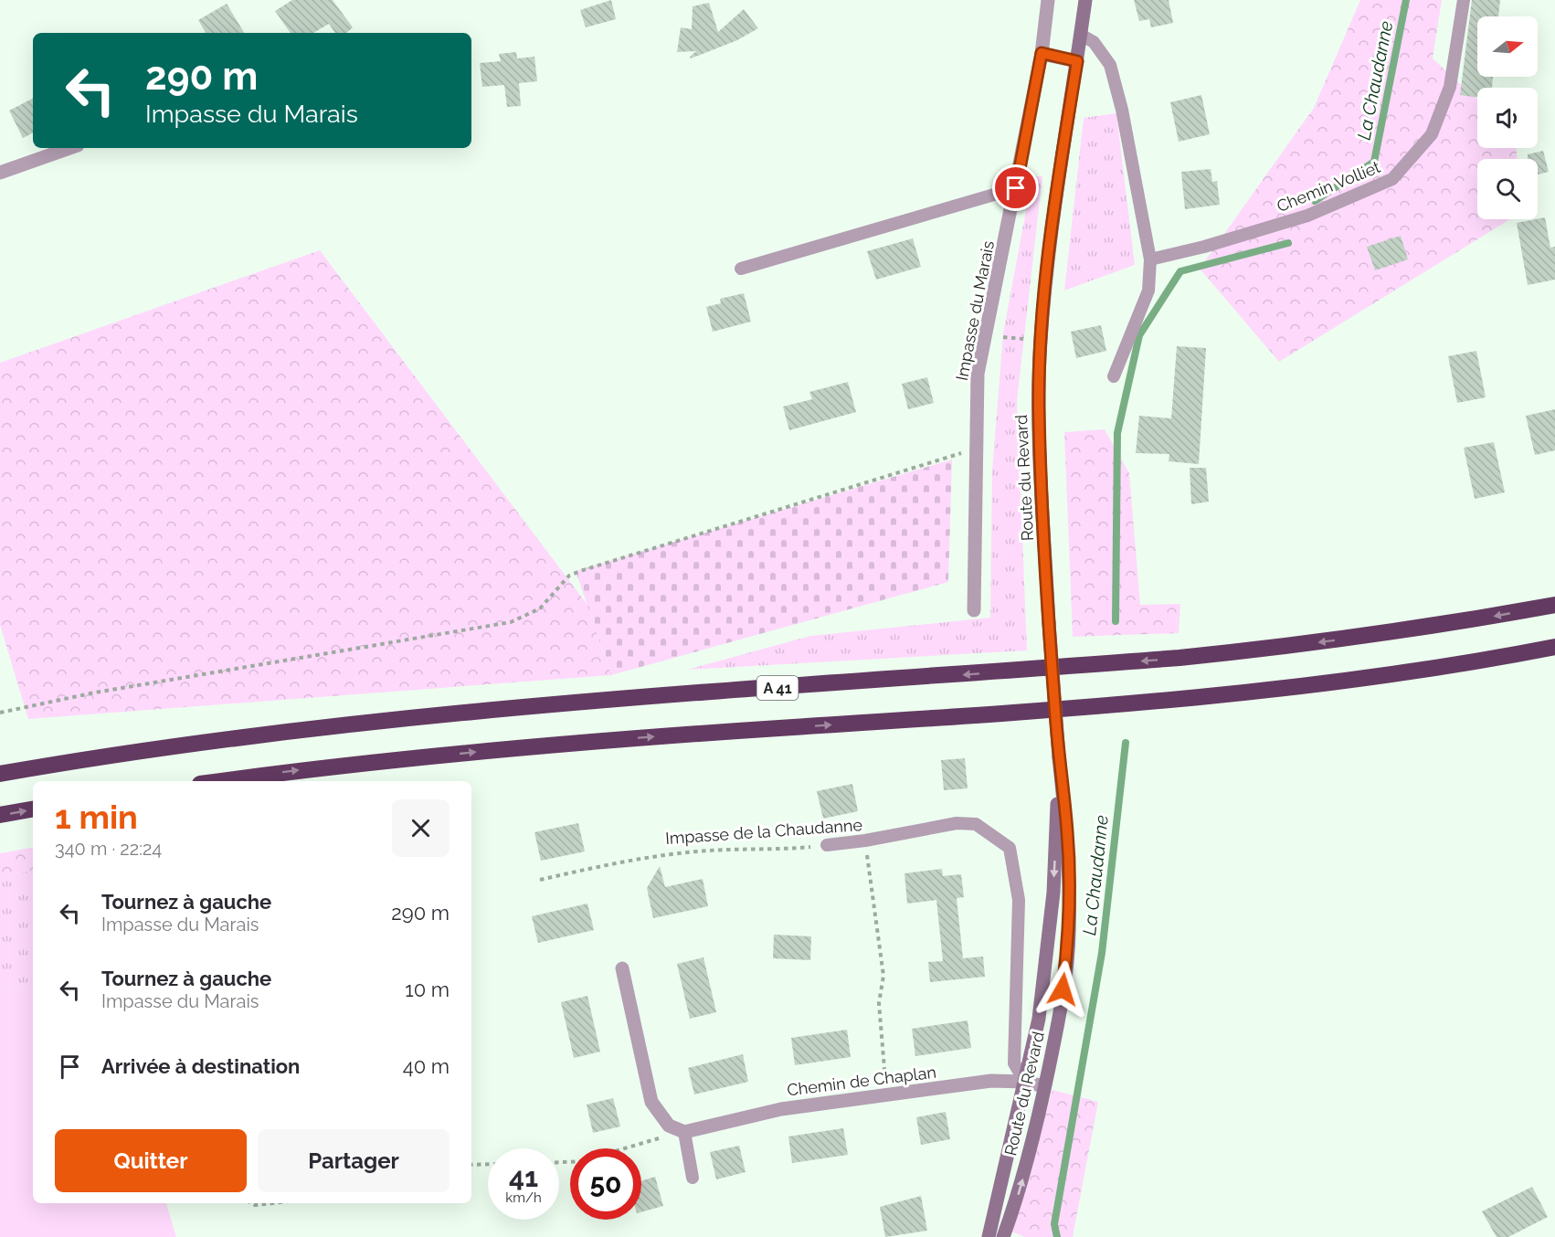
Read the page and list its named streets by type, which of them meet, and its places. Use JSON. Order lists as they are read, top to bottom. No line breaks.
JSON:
{"streets":{"highway":["A 41"],"main road":["Route du Revard"],"street":["Impasse du Marais","Chemin de Chaplan"],"lane":["Chemin Volliet","Impasse de la Chaudanne"]},"crossings":[["Route du Revard","Impasse de la Chaudanne"],["Route du Revard","Chemin de Chaplan"],["Impasse de la Chaudanne","Chemin de Chaplan"]],"water":["La Chaudanne"],"north":"right","page":{"turn":["290 m","Impasse du Marais"],"heading":["1 min","340 m · 22:24"],"list":[{"name":"Tournez à gauche","note":"Impasse du Marais","value":"290 m"},{"name":"Tournez à gauche","note":"Impasse du Marais","value":"10 m"},{"name":"Arrivée à destination","value":"40 m"}],"buttons":["Quitter","Partager"],"speed":"41 km/h","limit":"50"}}
